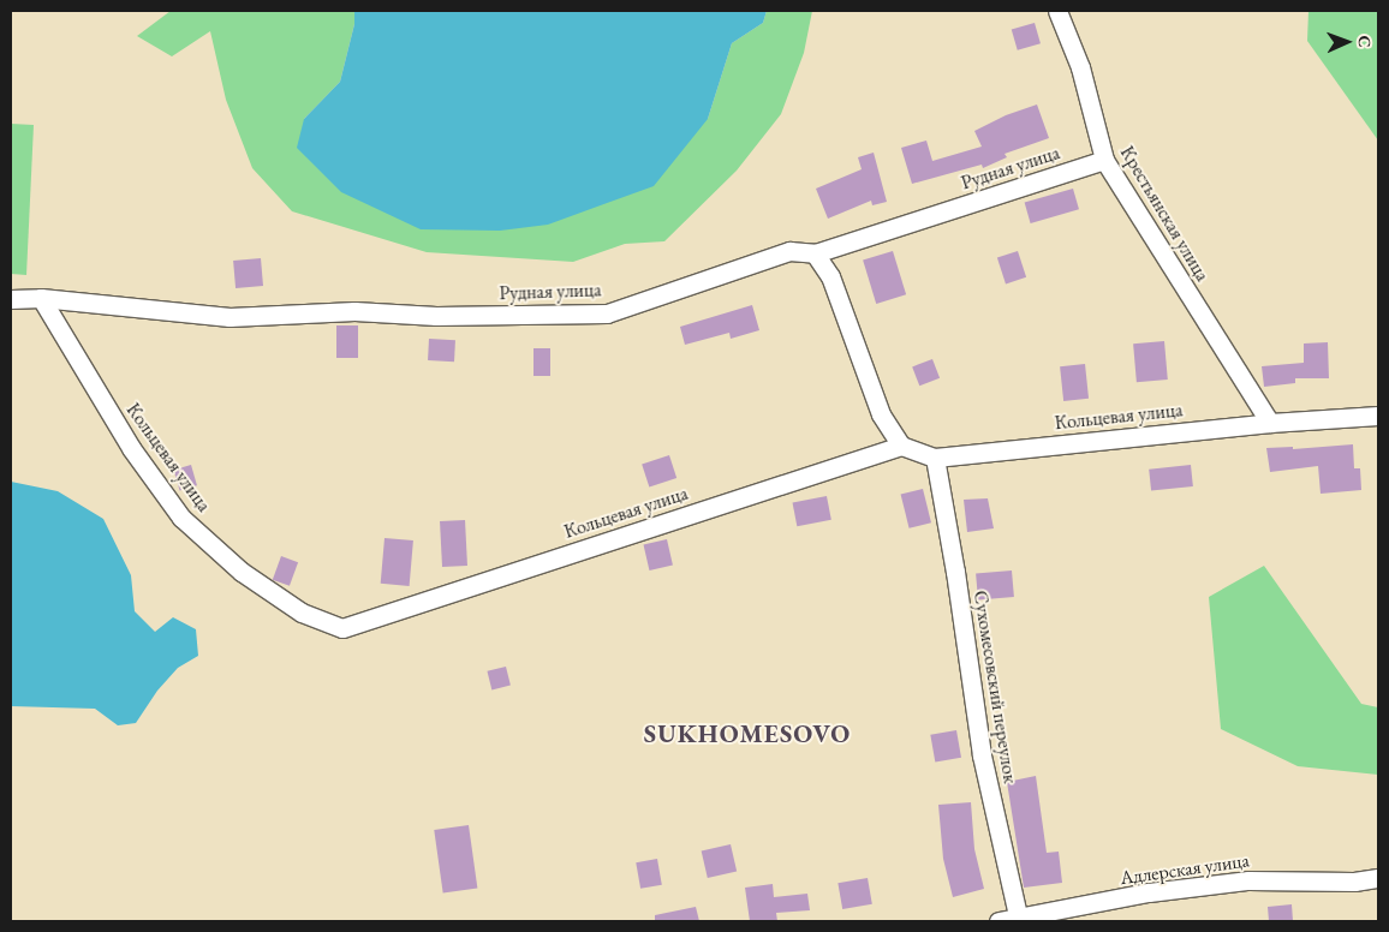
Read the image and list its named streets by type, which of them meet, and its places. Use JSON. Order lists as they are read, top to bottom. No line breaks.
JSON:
{"streets":{"street":["Рудная улица","Крестьянская улица","Кольцевая улица","Сухомесовский переулок","Адлерская улица"]},"crossings":[["Рудная улица","Крестьянская улица"],["Рудная улица","Кольцевая улица"],["Крестьянская улица","Кольцевая улица"],["Кольцевая улица","Сухомесовский переулок"],["Сухомесовский переулок","Адлерская улица"]],"districts":["SUKHOMESOVO"],"north":"right"}
